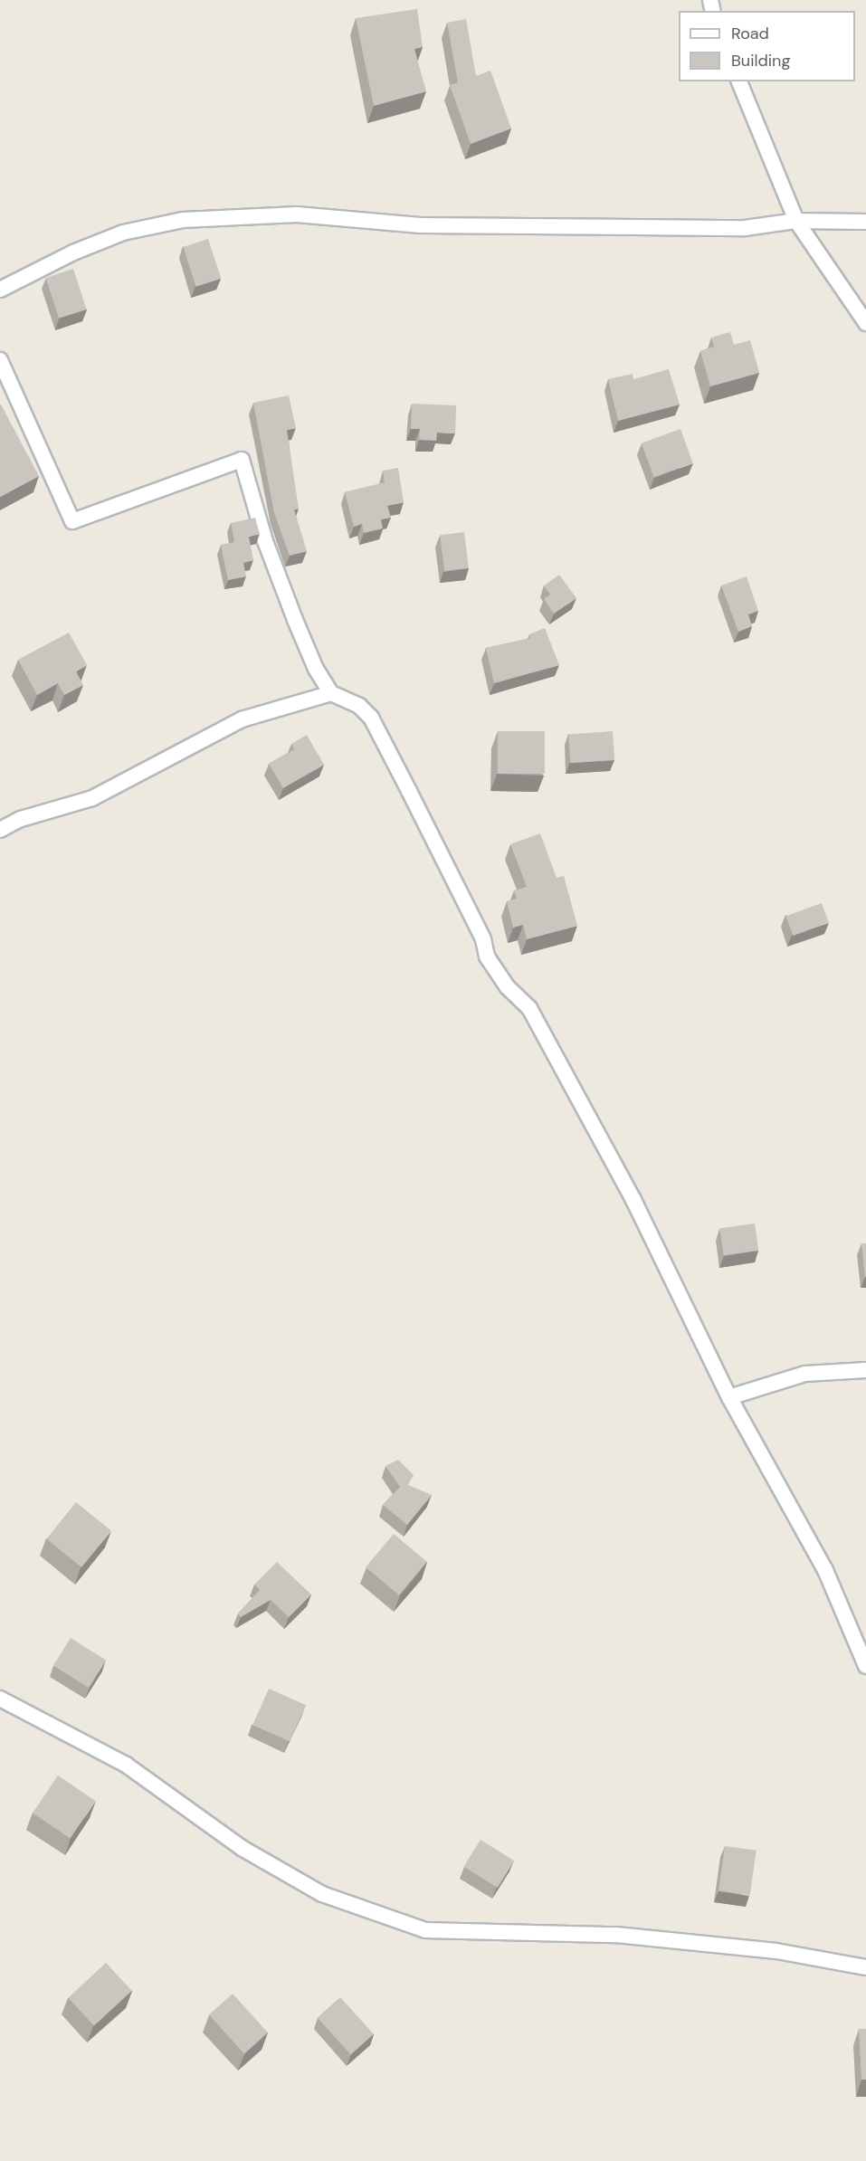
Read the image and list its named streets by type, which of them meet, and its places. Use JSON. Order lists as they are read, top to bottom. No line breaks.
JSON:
{"legend":["Road","Building"]}
